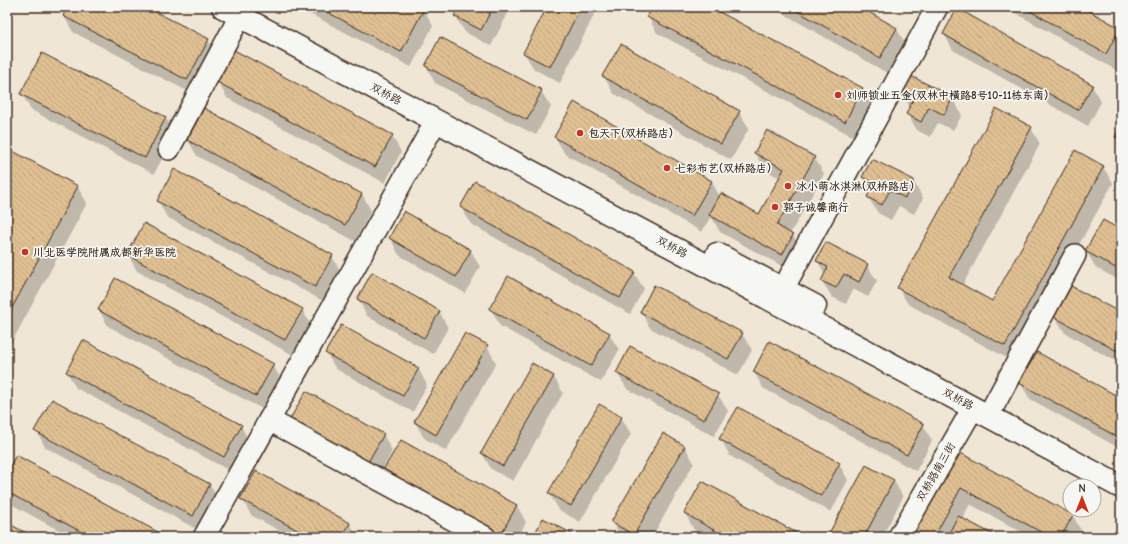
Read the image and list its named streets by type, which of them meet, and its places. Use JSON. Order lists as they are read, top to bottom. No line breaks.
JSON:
{"streets":{"main road":["双桥路"],"street":["双桥路南三街"]},"crossings":[["双桥路","双桥路南三街"]],"places":["刘师锁业五金(双林中横路8号10-11栋东南)","包天下(双桥路店)","七彩布艺(双桥路店)","冰小萌冰淇淋(双桥路店)","郭子诚馨商行","川北医学院附属成都新华医院"],"north":"top"}
